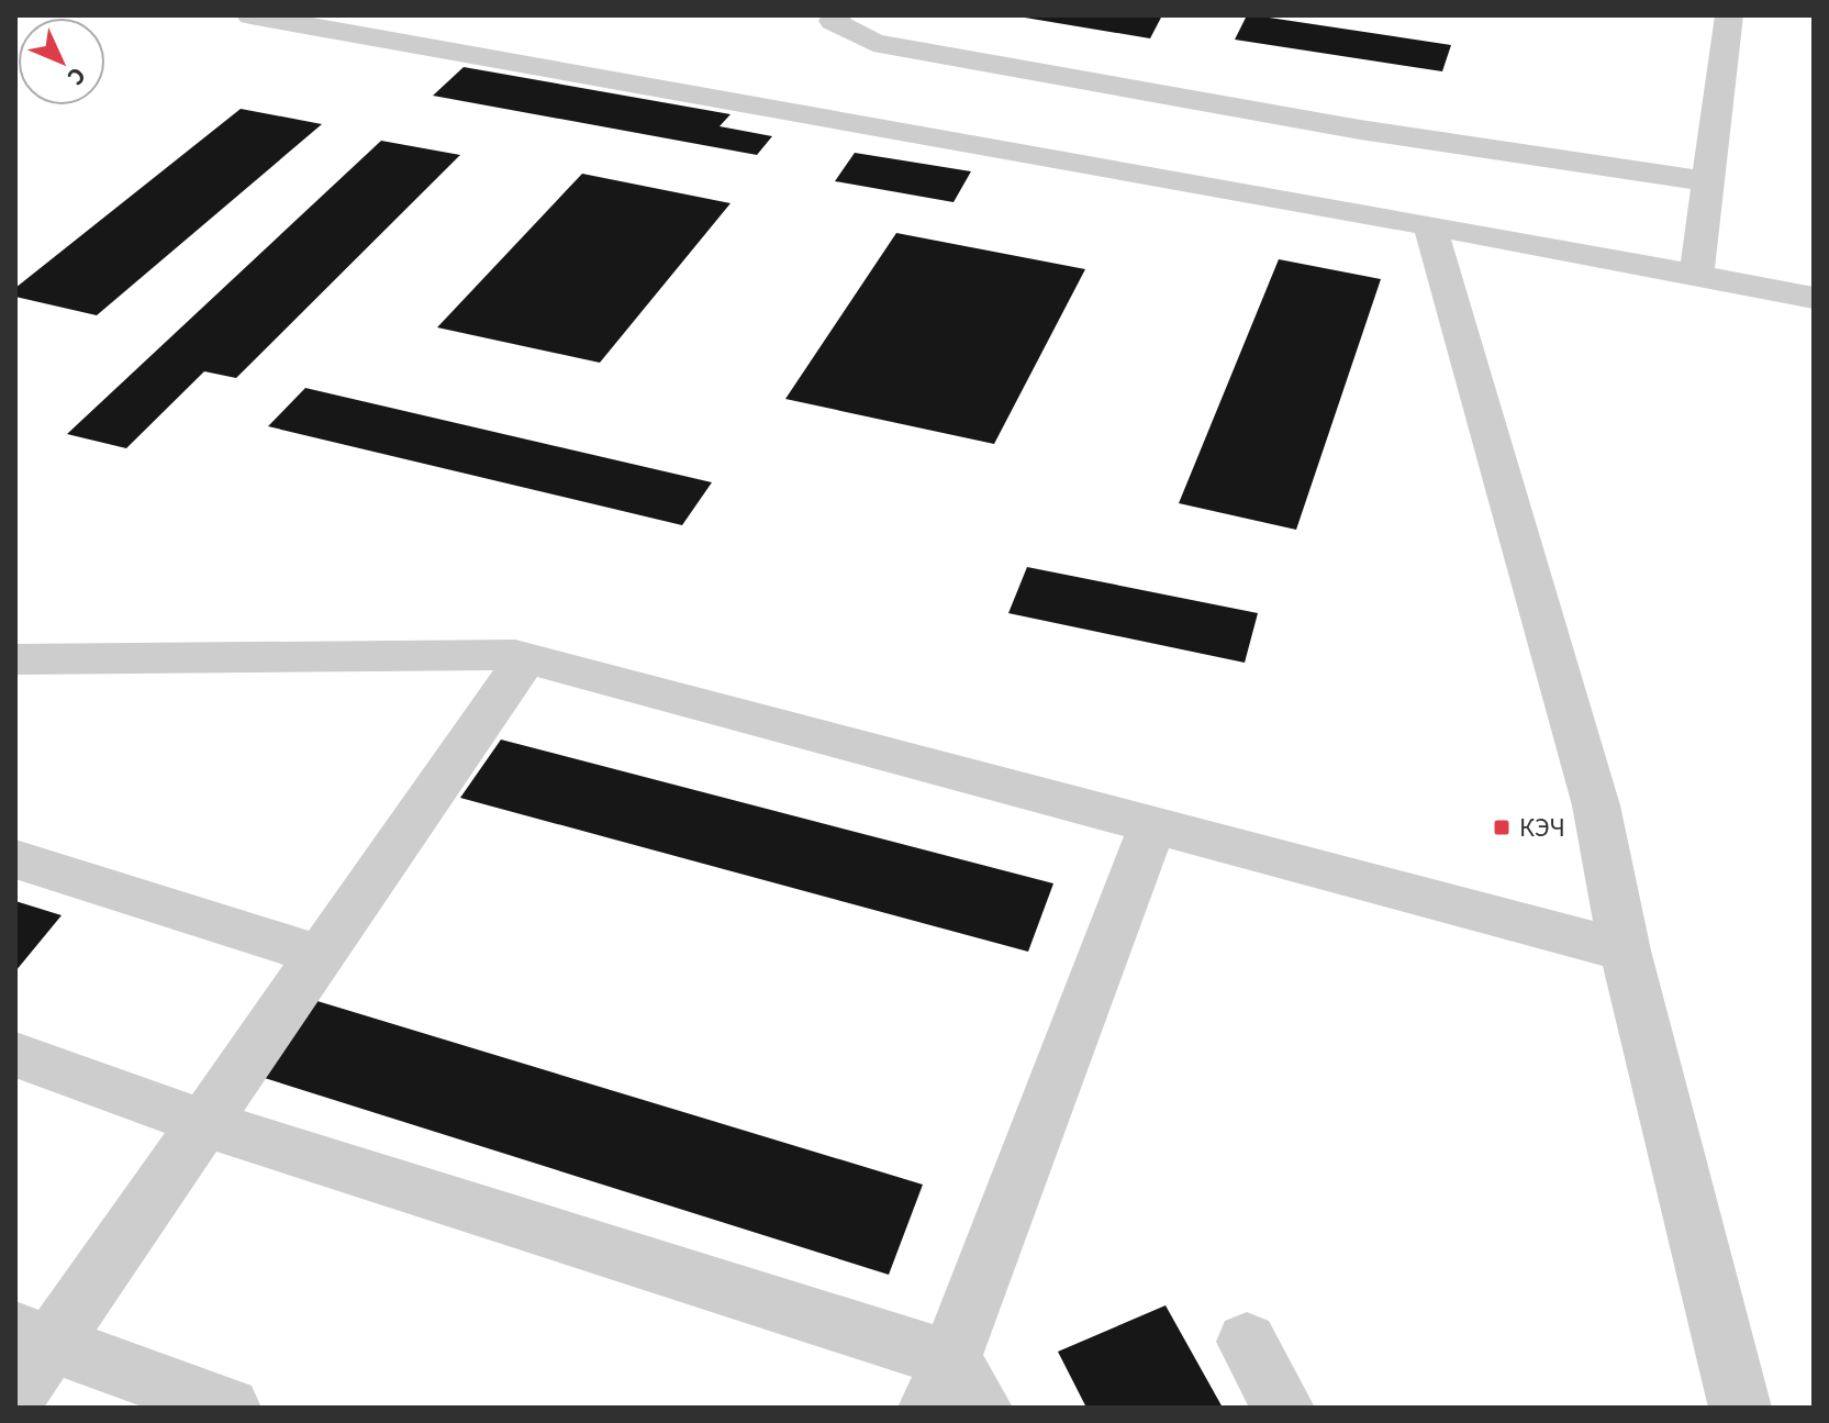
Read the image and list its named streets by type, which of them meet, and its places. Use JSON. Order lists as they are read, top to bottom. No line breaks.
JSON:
{"places":{"transit":["КЭЧ"]},"north":"bottom right"}
